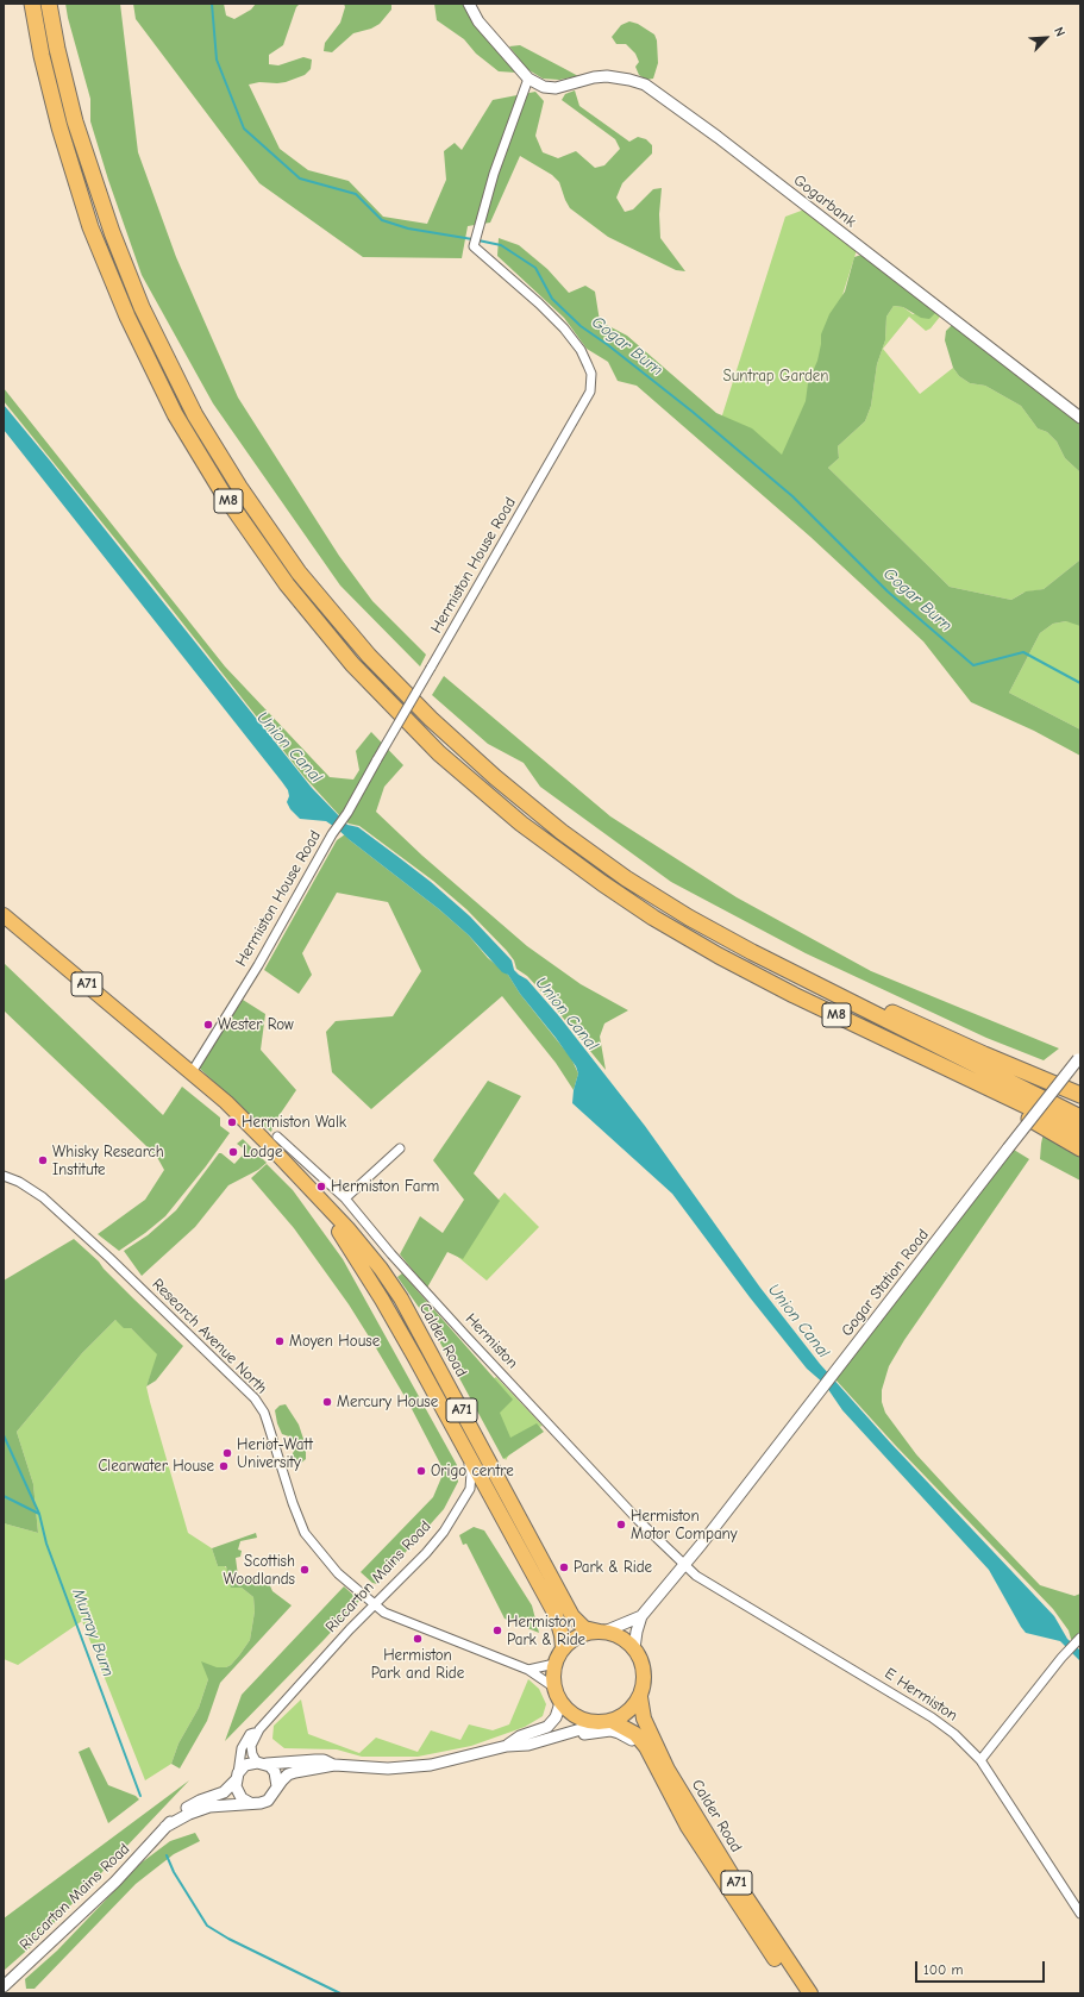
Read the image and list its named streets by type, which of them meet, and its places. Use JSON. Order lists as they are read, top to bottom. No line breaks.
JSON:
{"streets":{"highway":["M8"],"main road":["A71","Calder Road"],"street":["Gogarbank","Hermiston House Road","Gogar Station Road","Research Avenue North","Hermiston","Riccarton Mains Road","E Hermiston"]},"crossings":[["Gogarbank","Hermiston House Road"],["Hermiston House Road","Calder Road"],["Gogar Station Road","Research Avenue North"],["Gogar Station Road","Calder Road"],["Gogar Station Road","Hermiston"],["Gogar Station Road","Riccarton Mains Road"],["Gogar Station Road","E Hermiston"],["Research Avenue North","Calder Road"],["Research Avenue North","Riccarton Mains Road"],["Calder Road","Riccarton Mains Road"],["Hermiston","E Hermiston"]],"water":["Gogar Burn","Union Canal","Murray Burn"],"parks":["Suntrap Garden"],"places":["Wester Row","Hermiston Walk","Lodge","Whisky Research Institute","Hermiston Farm","Moyen House","Mercury House","Heriot-Watt University","Clearwater House","Origo centre","Hermiston Motor Company","Park & Ride","Scottish Woodlands","Hermiston Park & Ride","Hermiston Park and Ride"],"scale_bar":"100 m","north":"top right"}
